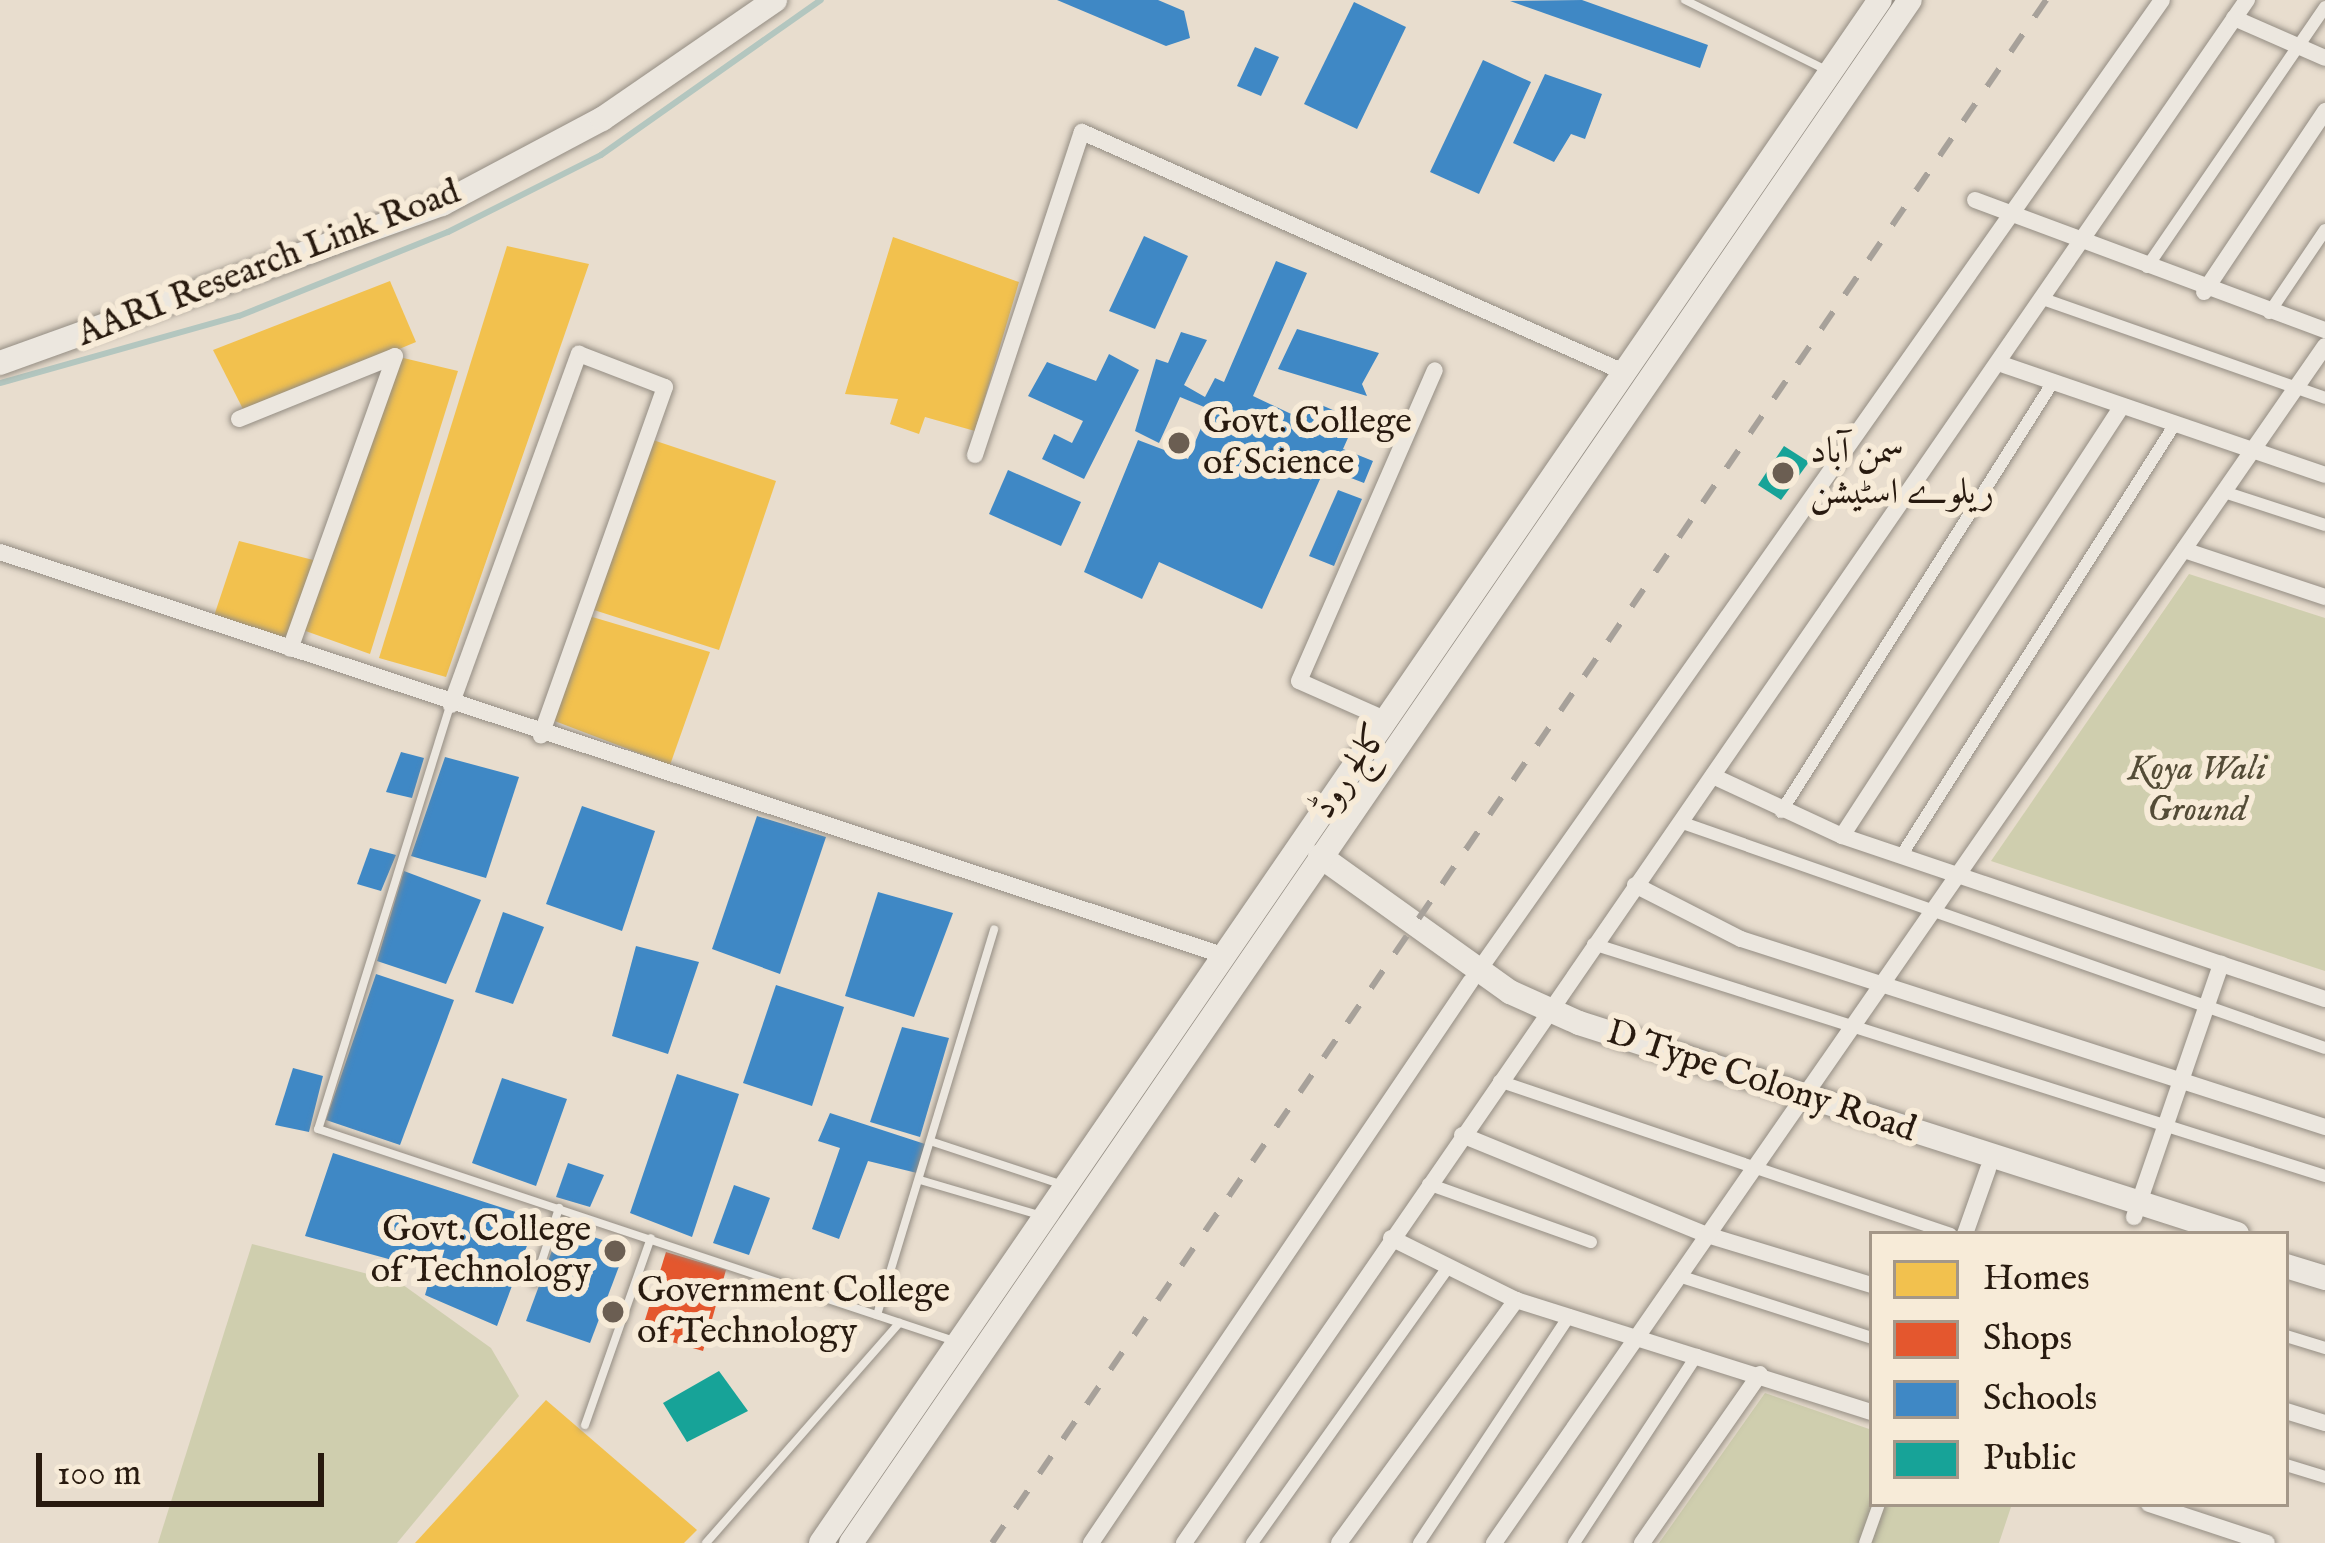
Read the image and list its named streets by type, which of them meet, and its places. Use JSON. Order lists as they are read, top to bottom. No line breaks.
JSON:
{"streets":{"main road":["AARI Research Link Road","کالج روڈ","D Type Colony Road"]},"crossings":[["کالج روڈ","D Type Colony Road"]],"parks":["Koya Wali Ground"],"places":["Govt. College of Science","سمن آباد ریلوے اسٹیشن","Govt. College of Technology","Government College of Technology"],"legend":["Homes","Shops","Schools","Public"],"scale_bar":"100 m"}
